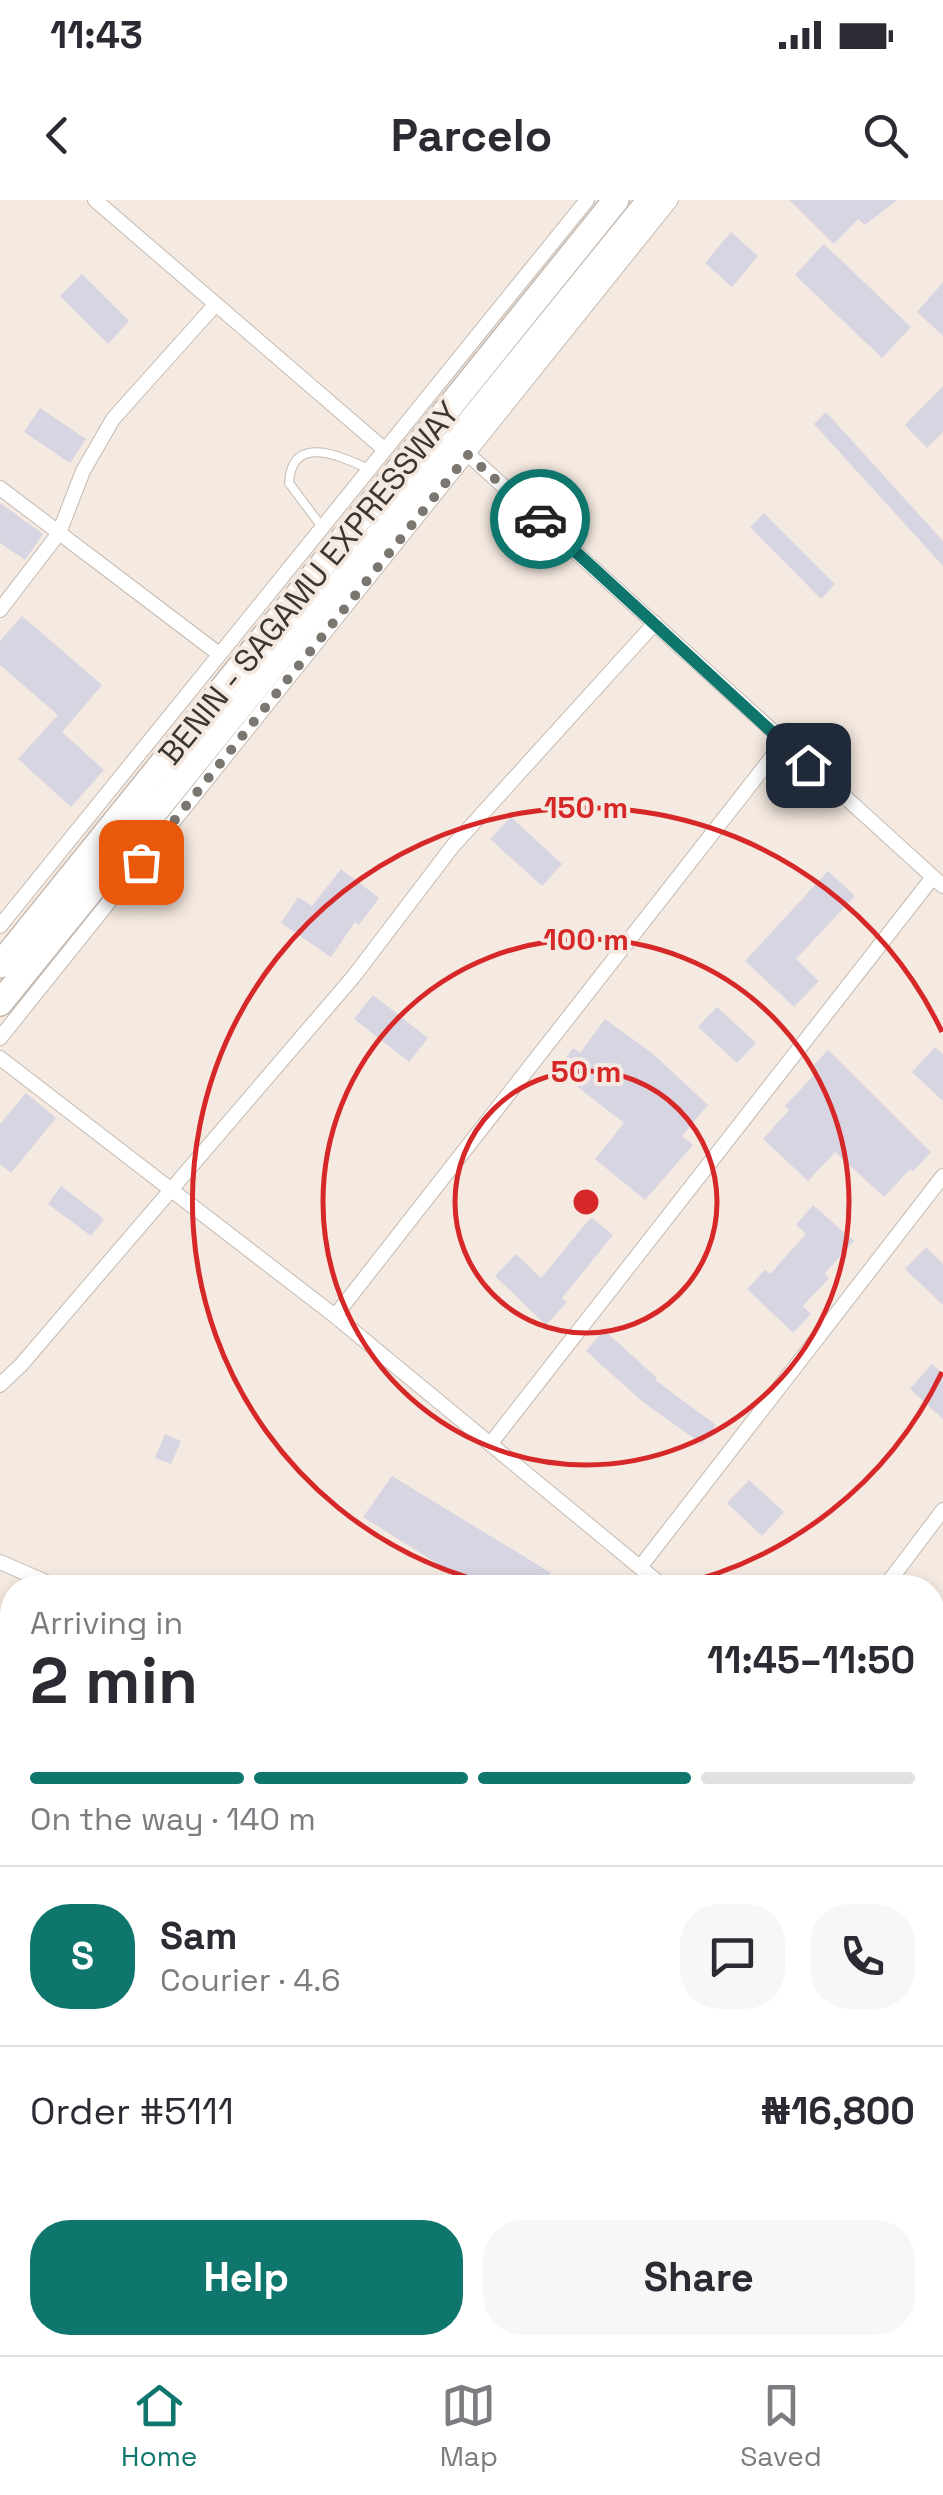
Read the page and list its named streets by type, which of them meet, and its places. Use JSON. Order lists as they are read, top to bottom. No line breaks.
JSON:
{"streets":{"highway":["BENIN - SAGAMU EXPRESSWAY"]},"page":{"status":"11:43","header":"Parcelo","heading":["2 min","Arriving in","11:45–11:50"],"panel":["Sam","Courier · 4.6","Order #5111","₦16,800"],"bar":"On the way · 140 m","round":"S","buttons":["Help","Share"],"tabs":["Home","Map","Saved"]},"rings":["150 m","100 m","50 m"]}
